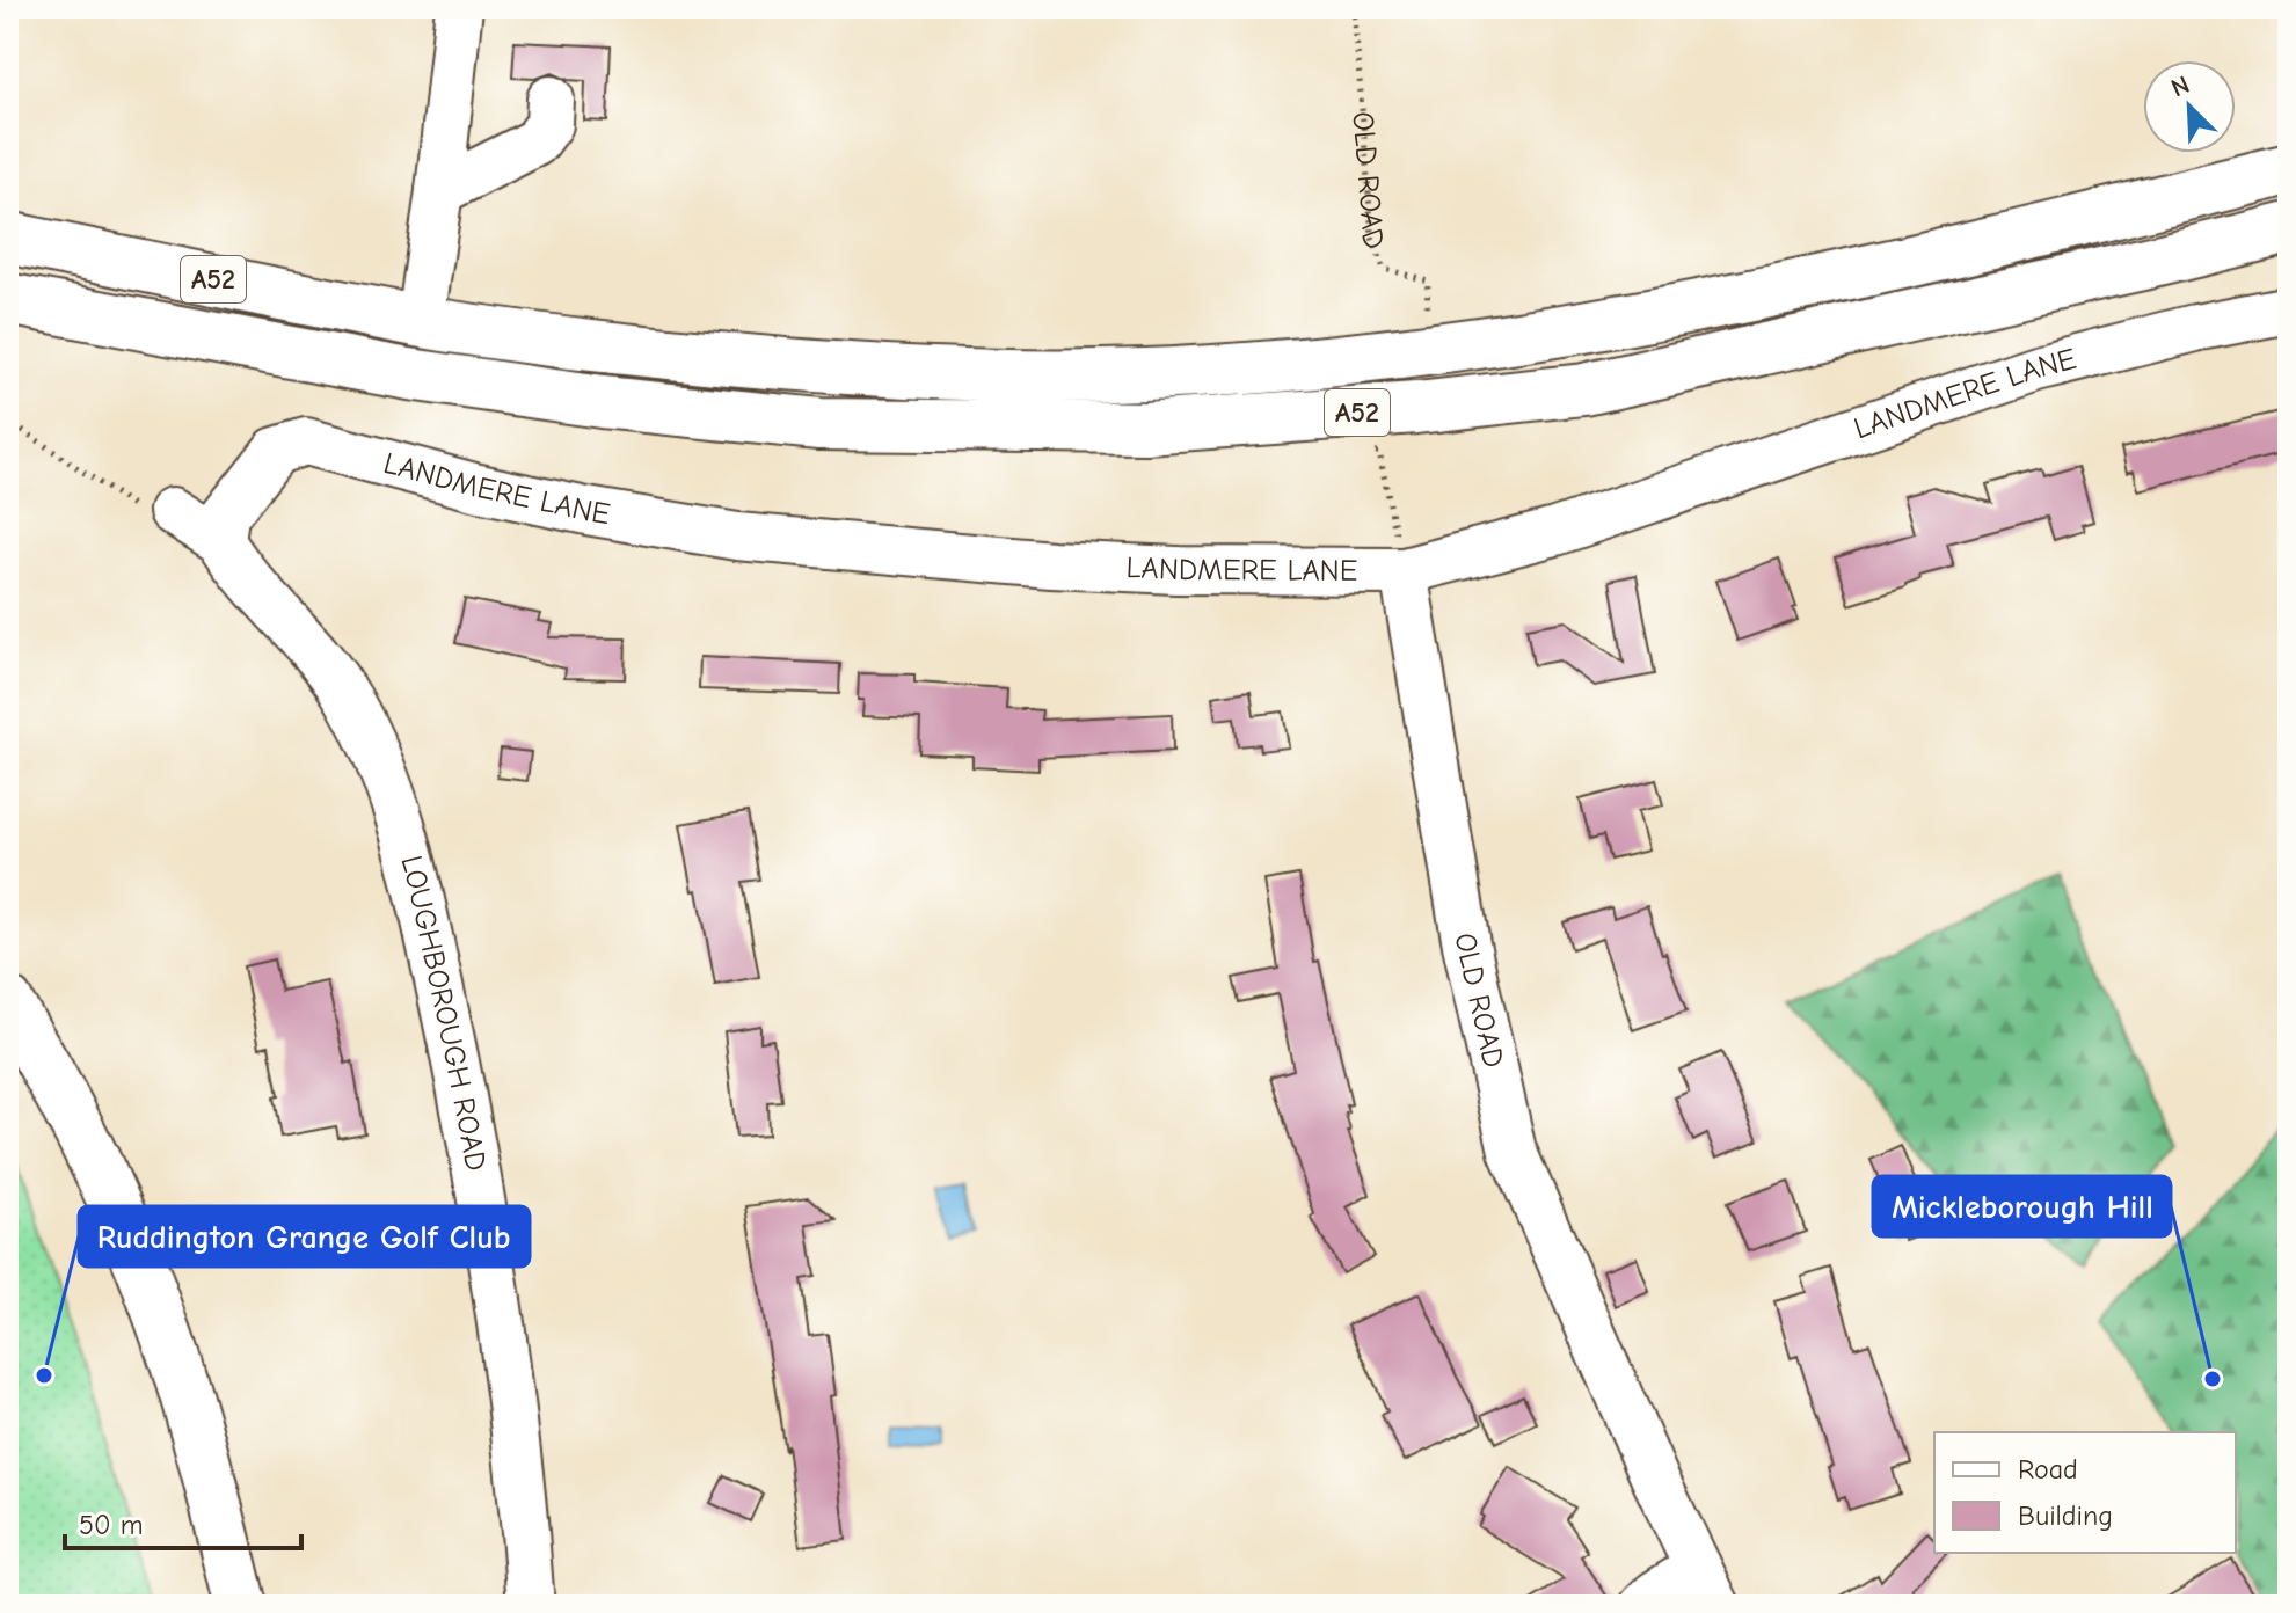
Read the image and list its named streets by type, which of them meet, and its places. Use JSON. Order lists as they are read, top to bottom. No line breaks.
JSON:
{"streets":{"main road":["A52"],"street":["OLD ROAD","LANDMERE LANE","LOUGHBOROUGH ROAD"]},"crossings":[["OLD ROAD","LANDMERE LANE"],["LANDMERE LANE","LOUGHBOROUGH ROAD"]],"places":["Ruddington Grange Golf Club","Mickleborough Hill"],"legend":["Road","Building"],"scale_bar":"50 m","north":"top left"}
